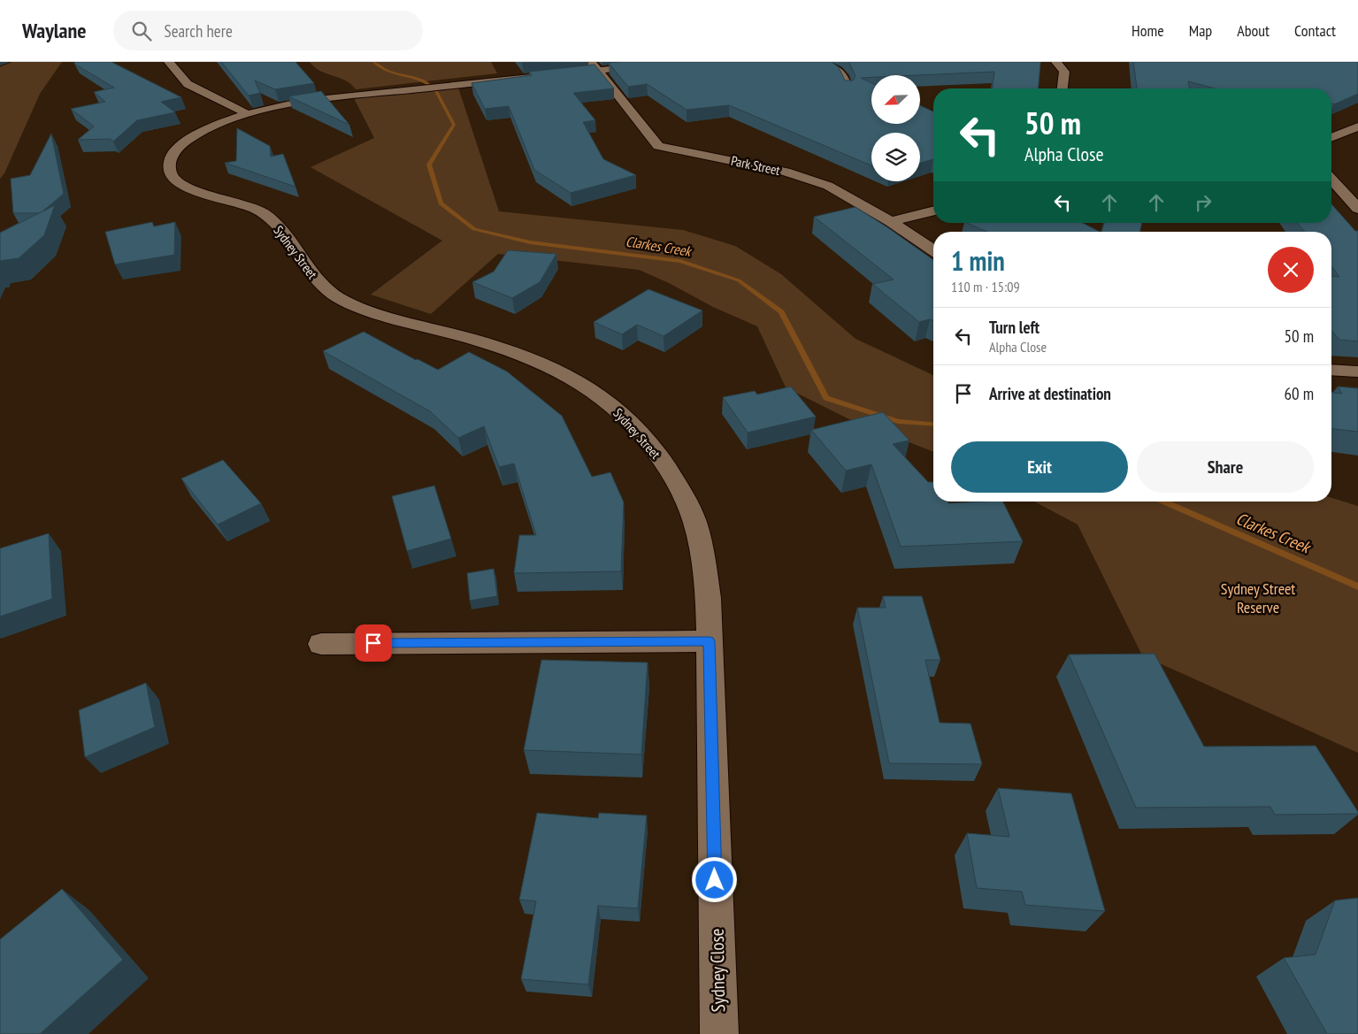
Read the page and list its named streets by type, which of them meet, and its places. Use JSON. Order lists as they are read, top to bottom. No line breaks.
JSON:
{"streets":{"street":["Park Street","Sydney Street","Sydney Close"]},"crossings":[["Park Street","Sydney Street"],["Sydney Street","Sydney Close"]],"water":["Clarkes Creek"],"parks":["Sydney Street Reserve"],"north":"bottom left","page":{"header":"Waylane","search":"Search here","nav":["Home","Map","About","Contact"],"turn":["50 m","Alpha Close"],"heading":["1 min","110 m · 15:09"],"list":[{"name":"Turn left","note":"Alpha Close","value":"50 m"},{"name":"Arrive at destination","value":"60 m"}],"buttons":["Exit","Share"]}}
